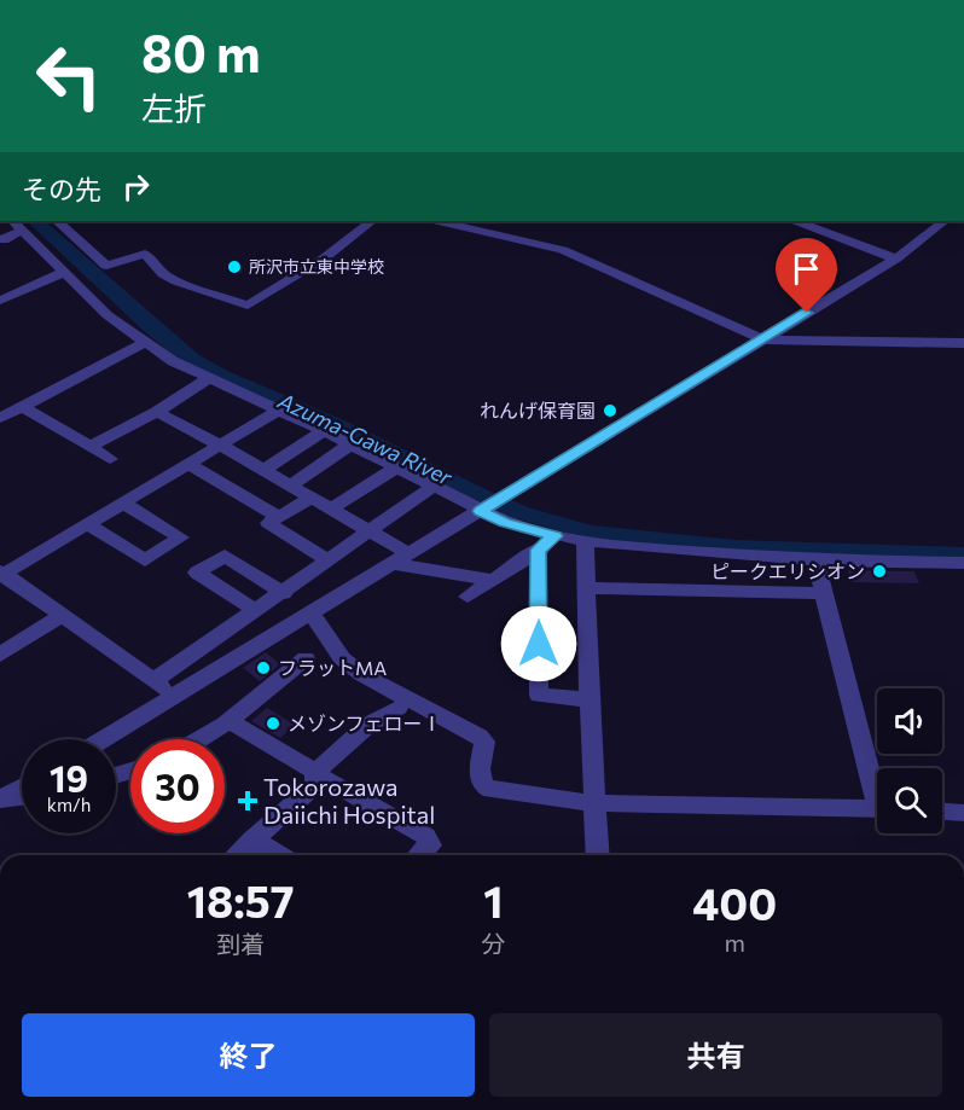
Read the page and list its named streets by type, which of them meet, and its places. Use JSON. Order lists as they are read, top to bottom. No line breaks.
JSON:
{"water":["Azuma-Gawa River"],"places":{"other":["所沢市立東中学校","れんげ保育園","ピークエリシオン","フラットMA","メゾンフェローⅠ"],"health":["Tokorozawa Daiichi Hospital"]},"page":{"turn":["80 m","左折"],"then":"その先","speed":"19 km/h","limit":"30","eta":["18:57","到着","1","分","400","m"],"buttons":["終了","共有"]}}
